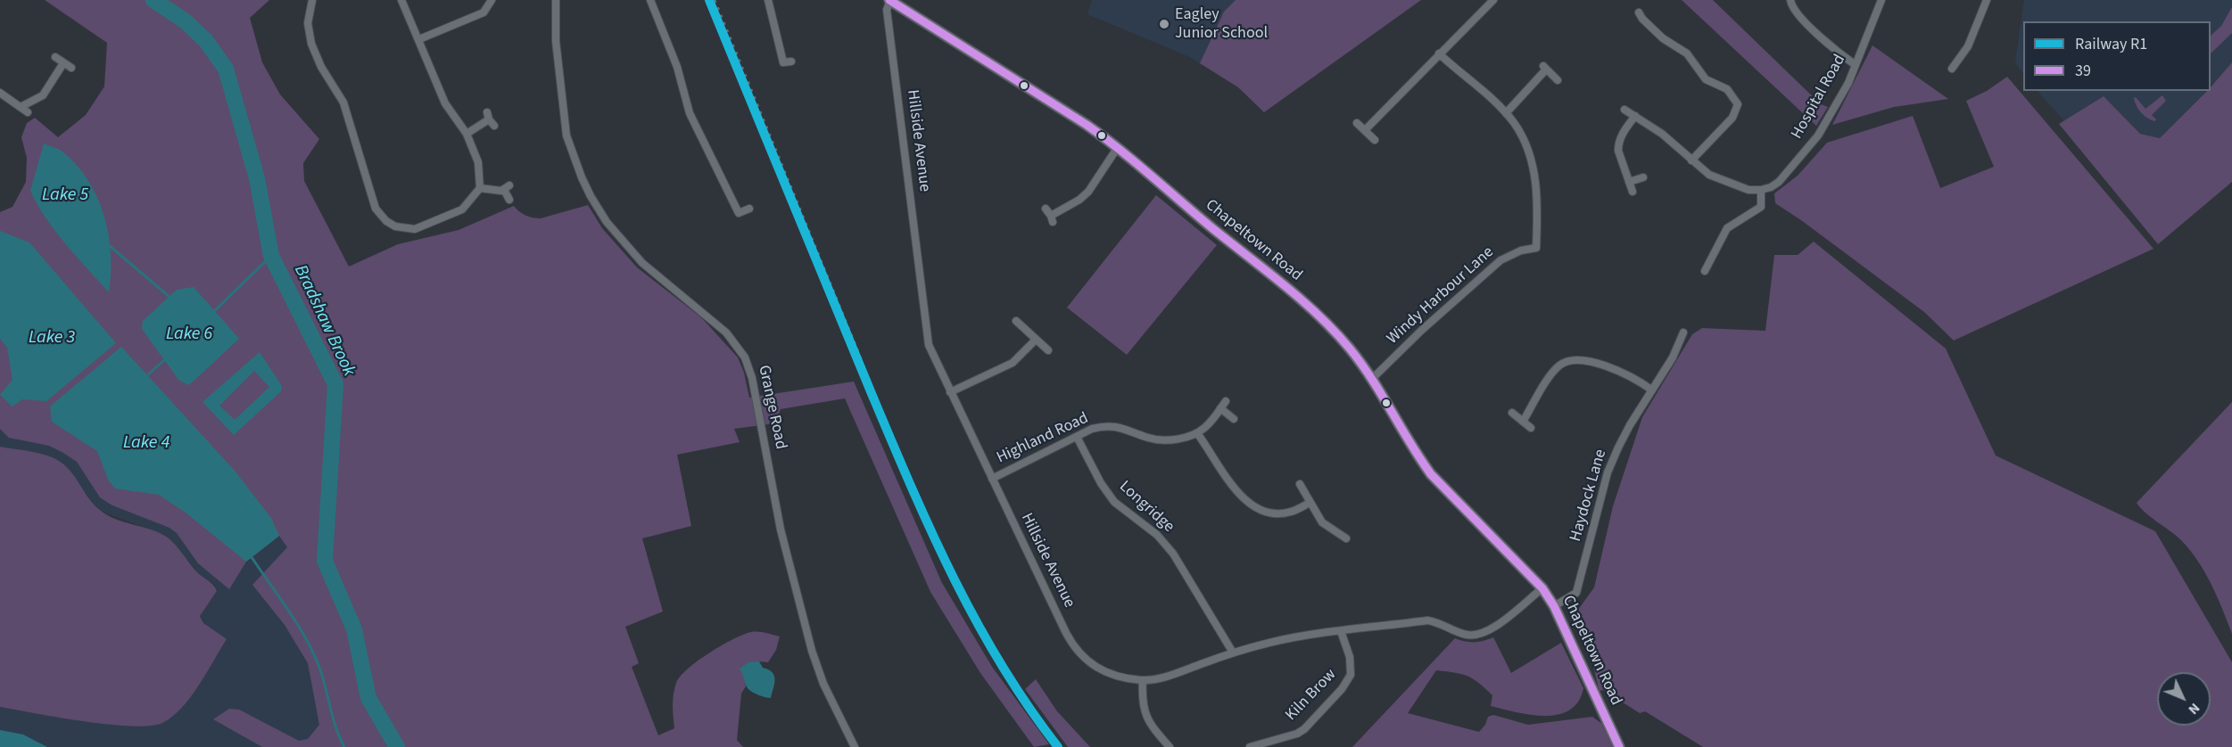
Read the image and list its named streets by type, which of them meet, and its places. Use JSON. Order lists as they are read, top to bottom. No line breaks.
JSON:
{"streets":{"main road":["Chapeltown Road"],"street":["Hospital Road","Hillside Avenue","Windy Harbour Lane","Grange Road","Highland Road","Haydock Lane","Longridge","Kiln Brow"]},"crossings":[["Hillside Avenue","Chapeltown Road"],["Hillside Avenue","Highland Road"],["Hillside Avenue","Longridge"],["Hillside Avenue","Kiln Brow"],["Chapeltown Road","Windy Harbour Lane"],["Chapeltown Road","Haydock Lane"],["Highland Road","Longridge"]],"water":["Lake 5","Bradshaw Brook","Lake 6","Lake 3","Lake 4"],"places":["Eagley Junior School"],"lines":["rail line R1","transit line 39"],"legend":["Railway R1","39"],"north":"bottom right"}
